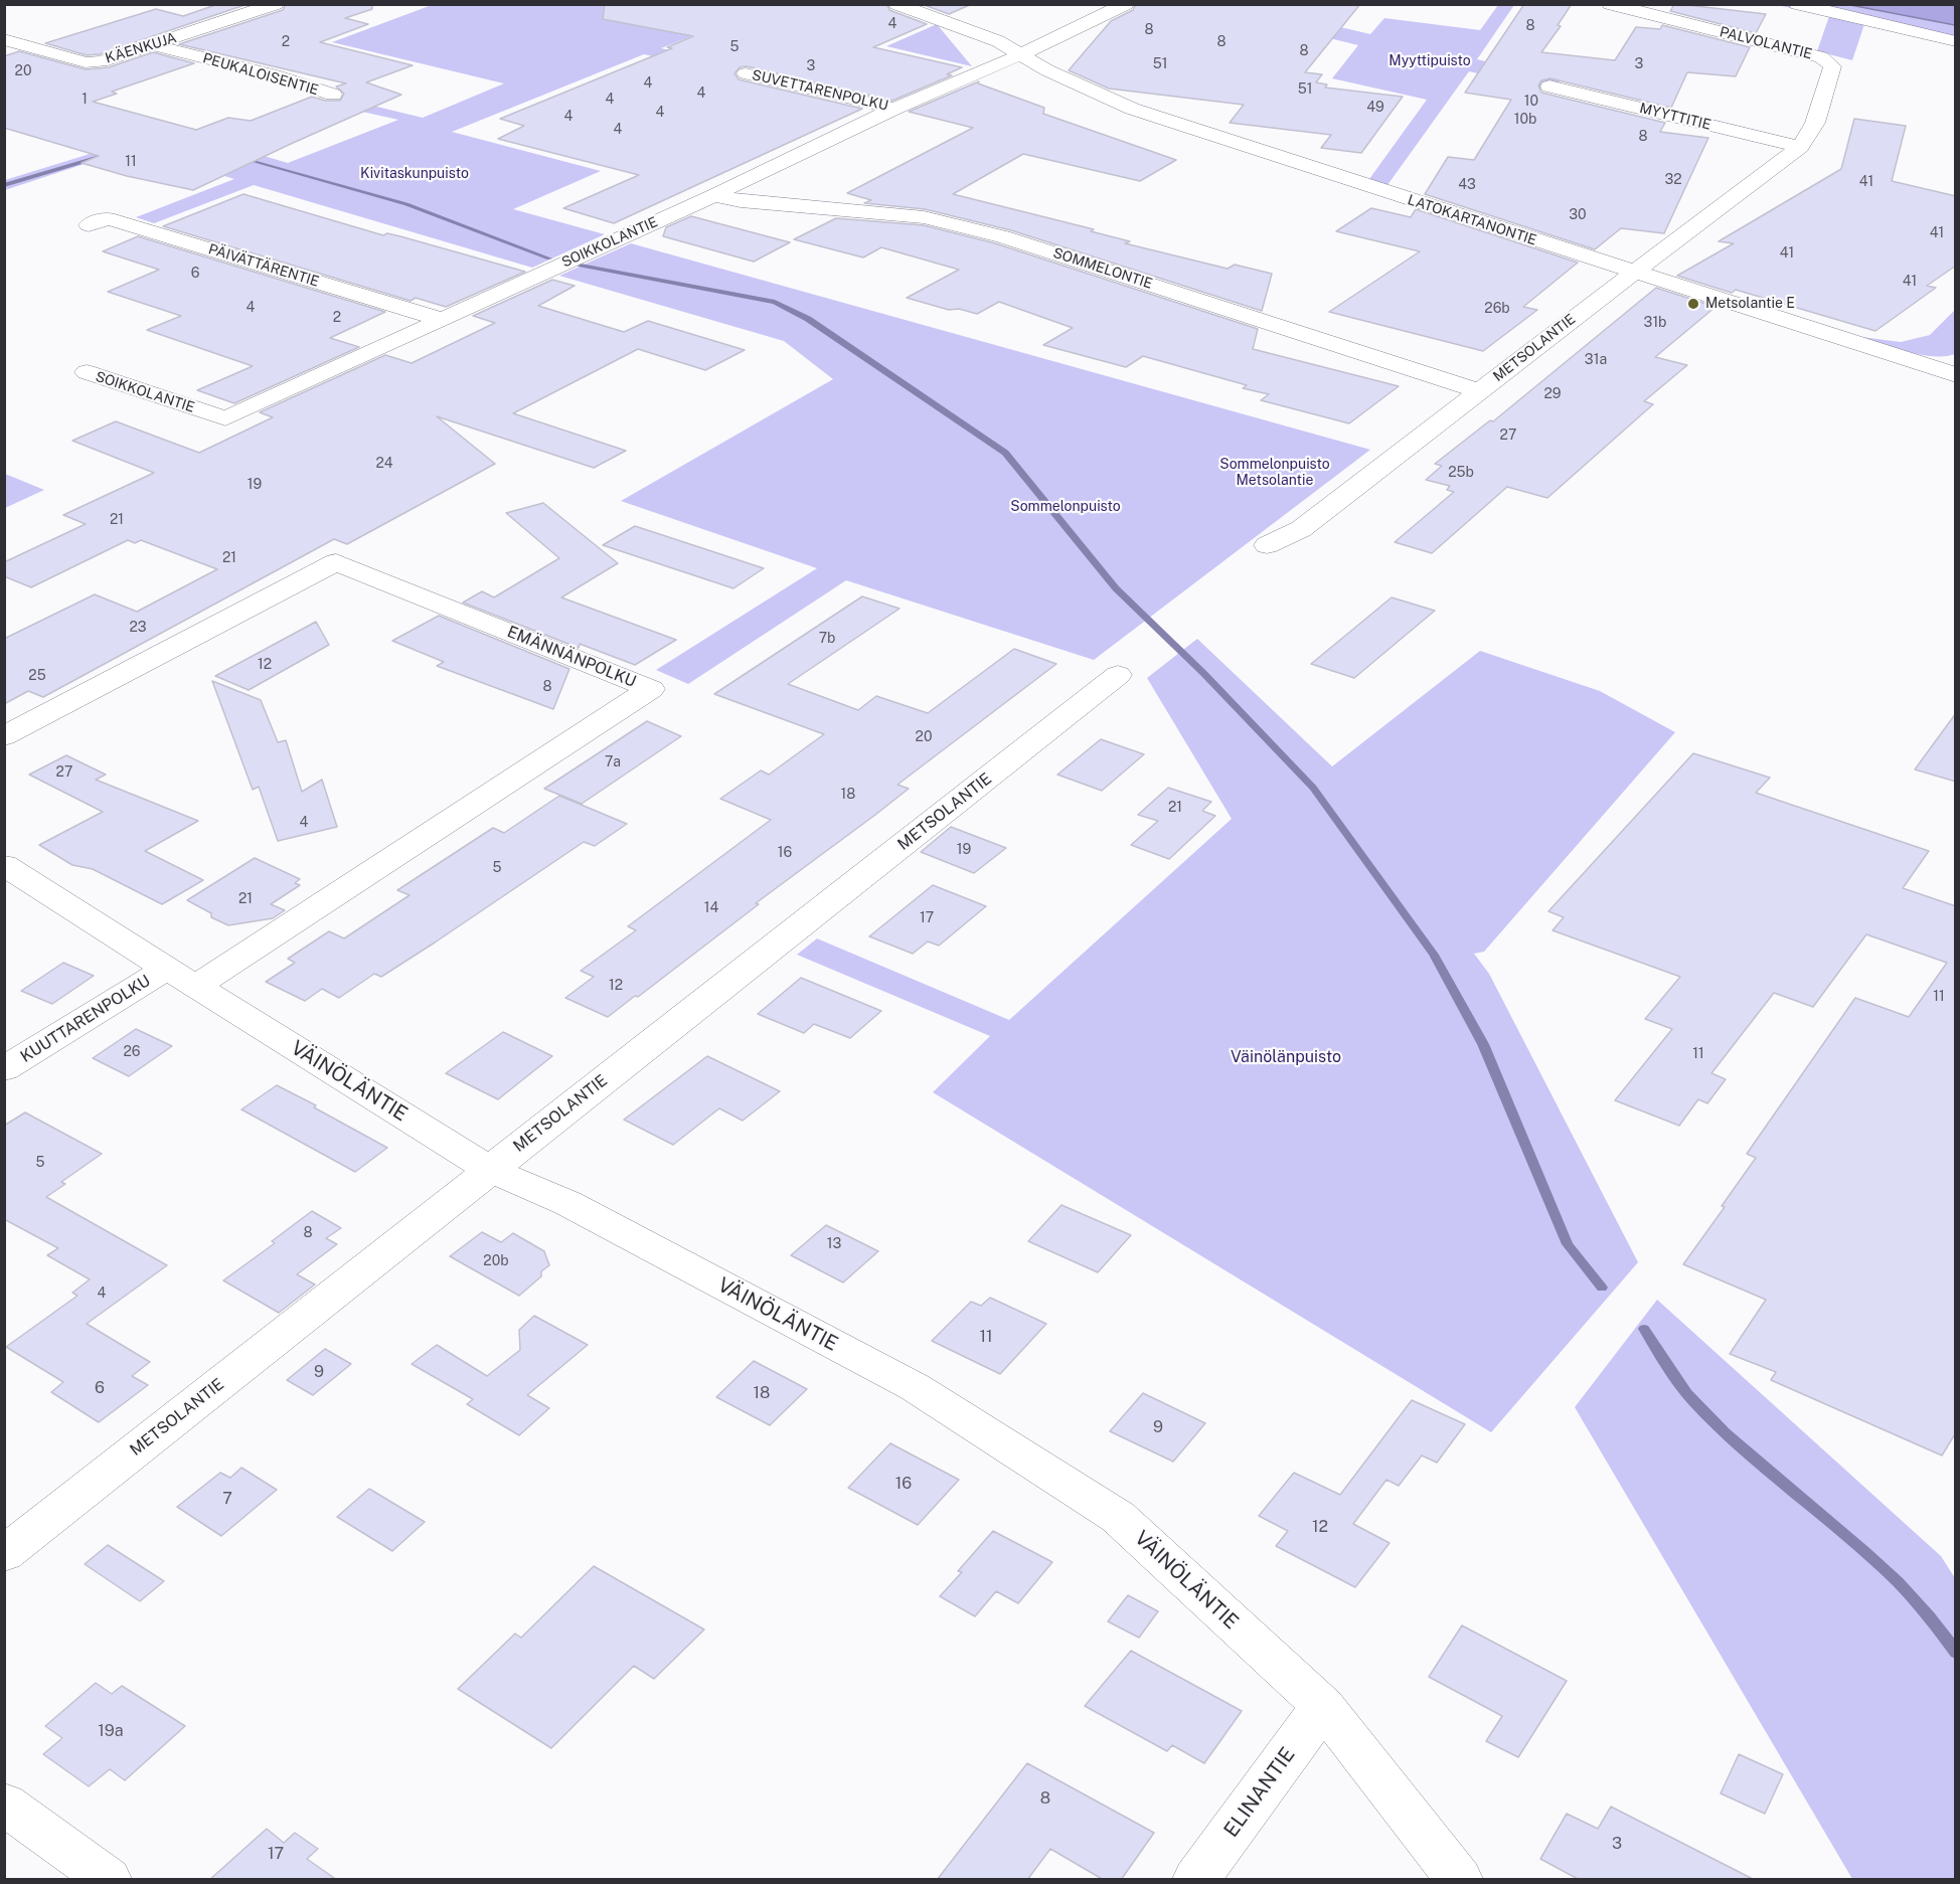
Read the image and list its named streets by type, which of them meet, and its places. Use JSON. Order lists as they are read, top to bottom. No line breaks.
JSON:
{"streets":{"street":["PALVOLANTIE","KÄENKUJA","PEUKALOISENTIE","SUVETTARENPOLKU","MYYTTITIE","LATOKARTANONTIE","SOIKKOLANTIE","PÄIVÄTTÄRENTIE","SOMMELONTIE","METSOLANTIE","EMÄNNÄNPOLKU","KUUTTARENPOLKU","VÄINÖLÄNTIE","ELINANTIE"]},"crossings":[["PALVOLANTIE","MYYTTITIE"],["PALVOLANTIE","METSOLANTIE"],["KÄENKUJA","PEUKALOISENTIE"],["SUVETTARENPOLKU","SOIKKOLANTIE"],["MYYTTITIE","METSOLANTIE"],["LATOKARTANONTIE","SOIKKOLANTIE"],["LATOKARTANONTIE","METSOLANTIE"],["SOIKKOLANTIE","PÄIVÄTTÄRENTIE"],["SOIKKOLANTIE","SOMMELONTIE"],["SOMMELONTIE","METSOLANTIE"],["METSOLANTIE","VÄINÖLÄNTIE"],["EMÄNNÄNPOLKU","KUUTTARENPOLKU"],["EMÄNNÄNPOLKU","VÄINÖLÄNTIE"],["KUUTTARENPOLKU","VÄINÖLÄNTIE"],["VÄINÖLÄNTIE","ELINANTIE"]],"parks":["Myyttipuisto","Kivitaskunpuisto","Sommelonpuisto Metsolantie","Sommelonpuisto","Väinölänpuisto"],"places":["Metsolantie E"],"house_numbers":["4","8","8","2","8","5","8","51","3","3","20","4","51","4","1","4","10","49","4","4","10b","4","8","11","32","41","43","30","41","41","6","41","4","26b","2","31b","31a","29","27","24","25b","19","21","21","23","7b","12","25","8","20","7a","27","18","21","4","19","16","5","21","14","17","12","11","26","11","5","8","13","20b","4","11","9","6","18","9","16","7","12","19a","8","3","17"]}
